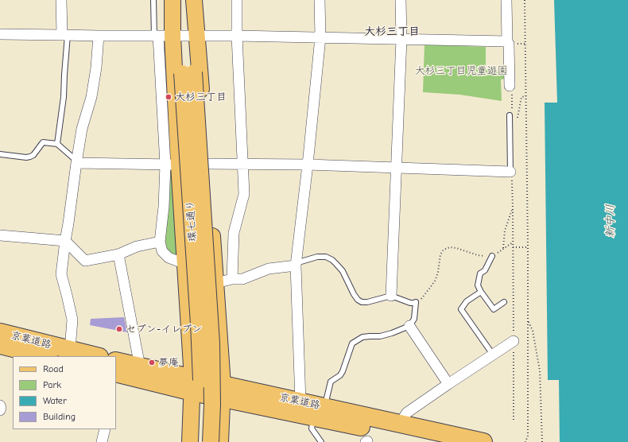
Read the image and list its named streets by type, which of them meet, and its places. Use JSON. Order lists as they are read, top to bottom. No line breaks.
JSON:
{"streets":{"highway":["京葉道路"],"main road":["環七通り"]},"districts":["大杉三丁目"],"water":["新中川"],"parks":["大杉三丁目児童遊園"],"places":["大杉三丁目","セブン-イレブン","夢庵"],"legend":["Road","Park","Water","Building"]}
